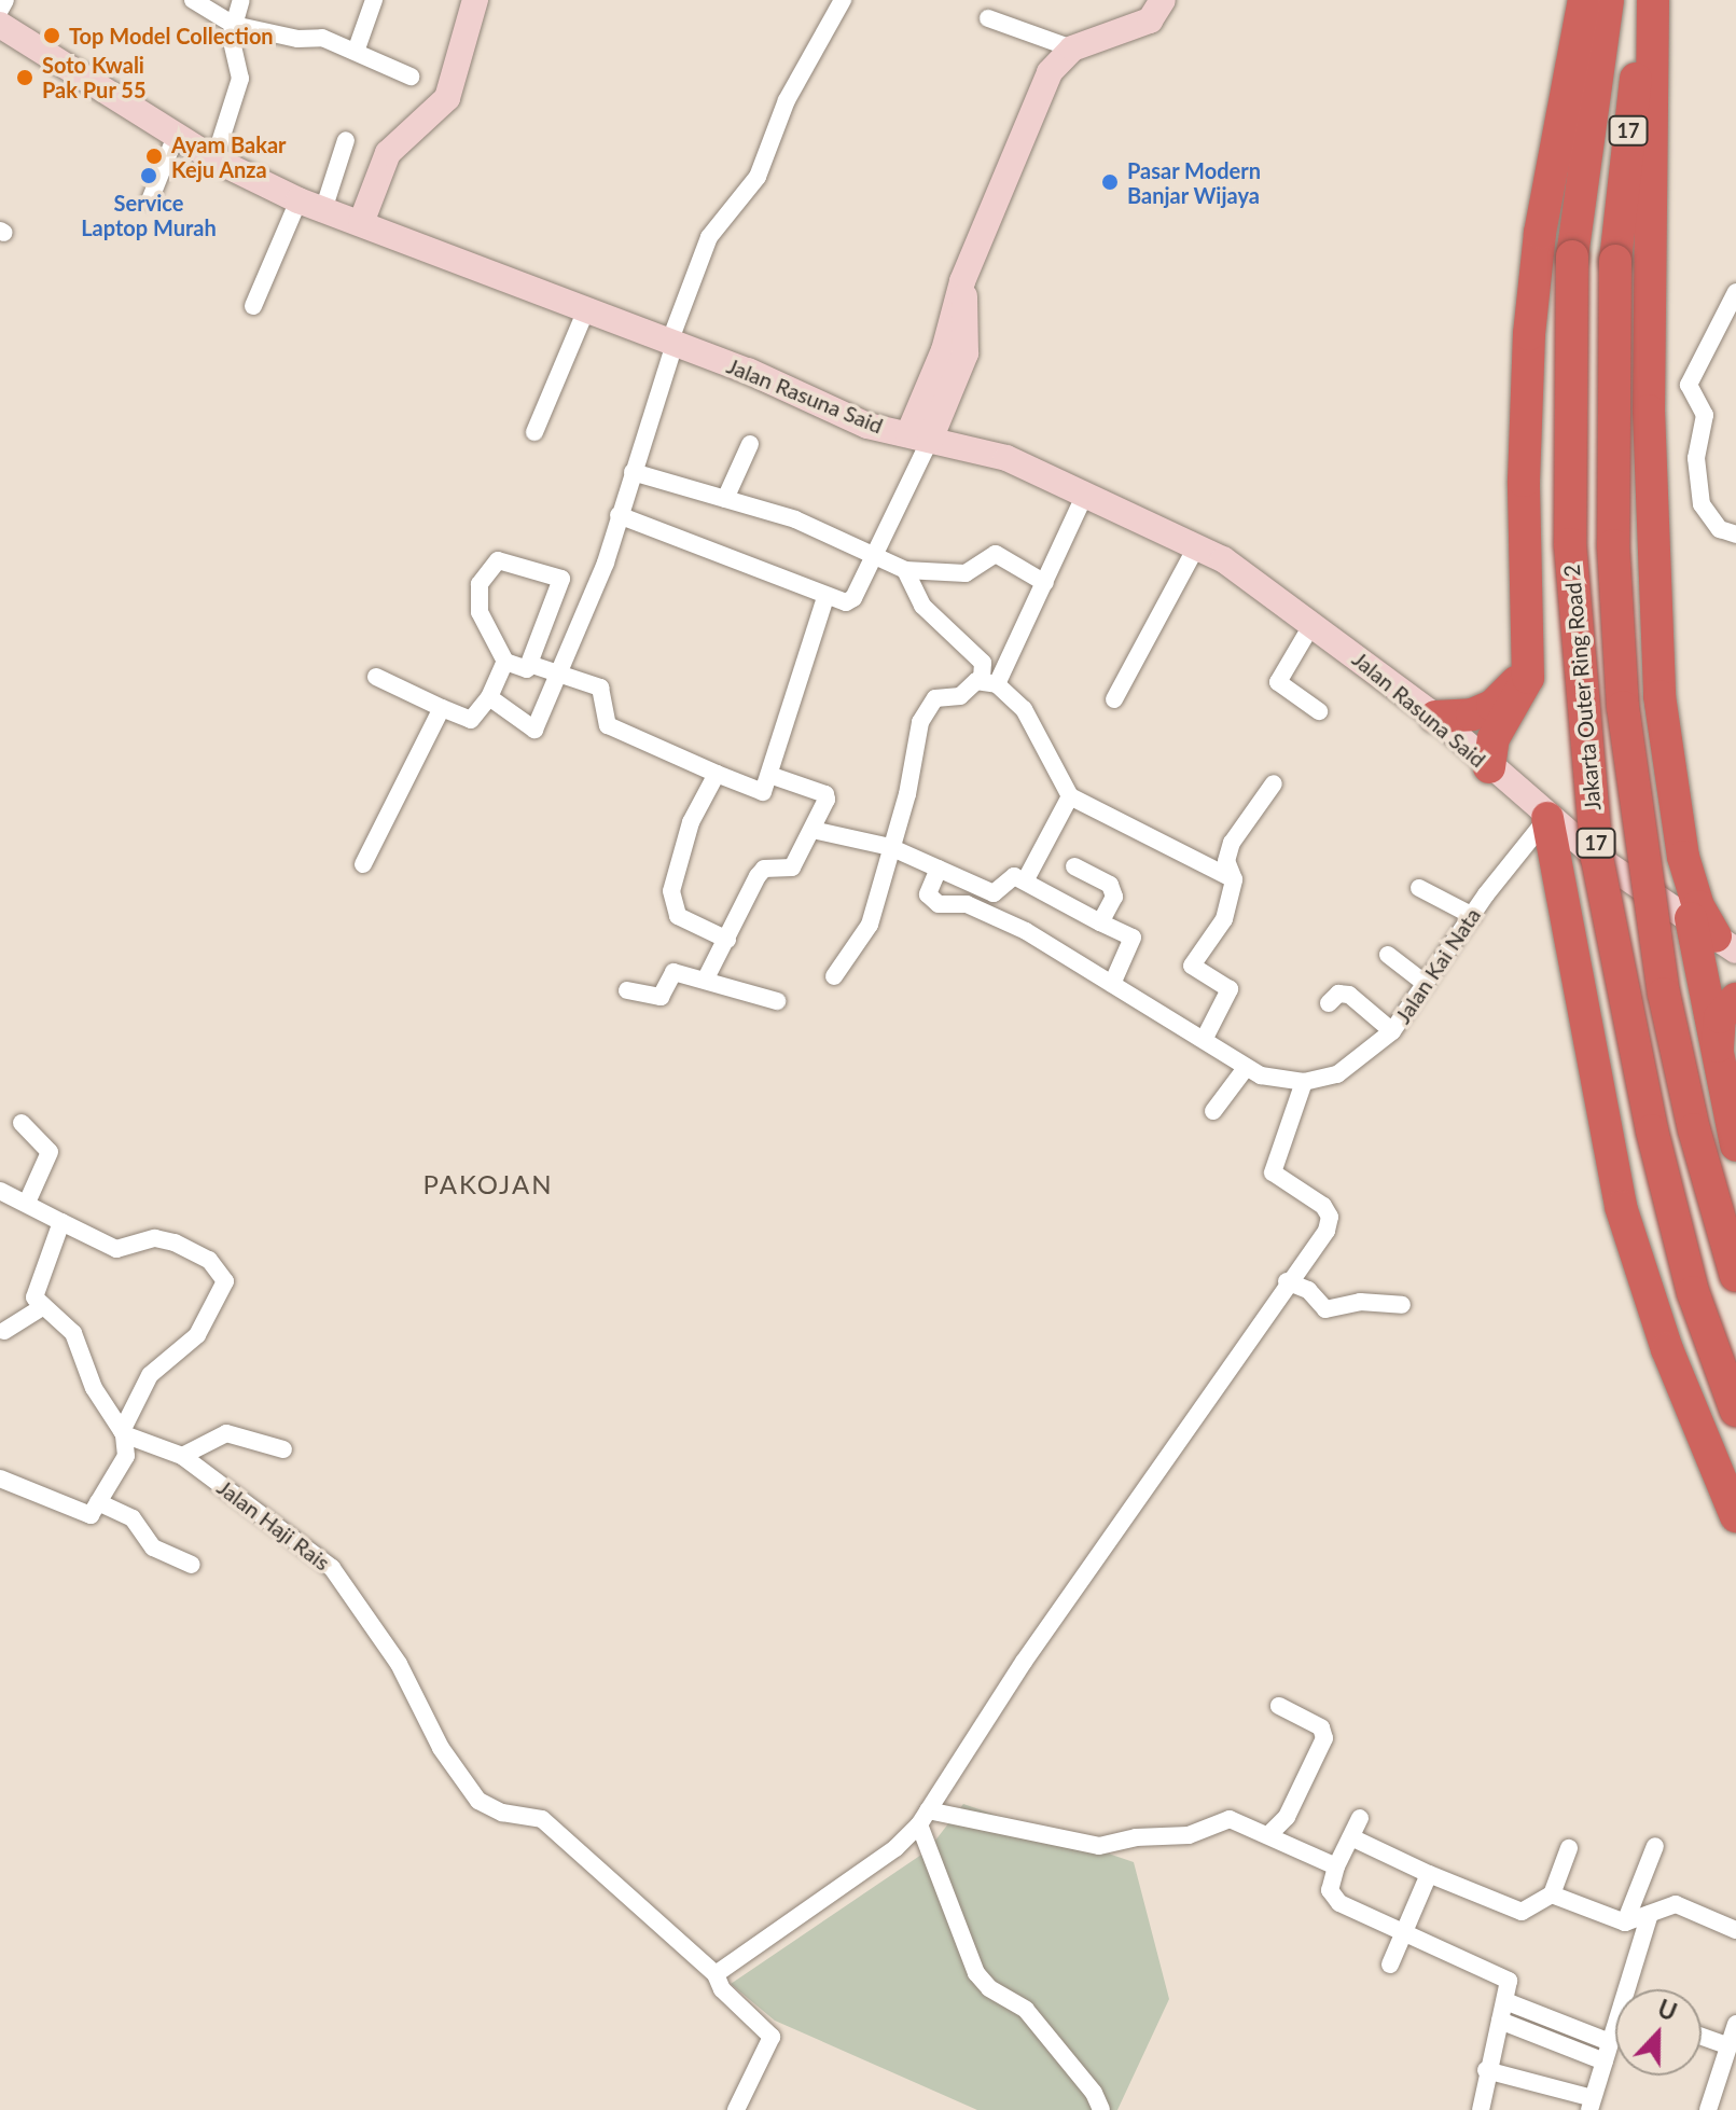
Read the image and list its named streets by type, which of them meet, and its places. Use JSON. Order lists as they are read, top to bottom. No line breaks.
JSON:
{"streets":{"highway":["17","Jakarta Outer Ring Road 2"],"main road":["Jalan Rasuna Said"],"street":["Jalan Kai Nata","Jalan Haji Rais"]},"crossings":[["Jalan Rasuna Said","Jalan Kai Nata"]],"districts":["PAKOJAN"],"places":["Top Model Collection","Soto Kwali Pak Pur 55","Ayam Bakar Keju Anza","Service Laptop Murah","Pasar Modern Banjar Wijaya"],"north":"top"}
